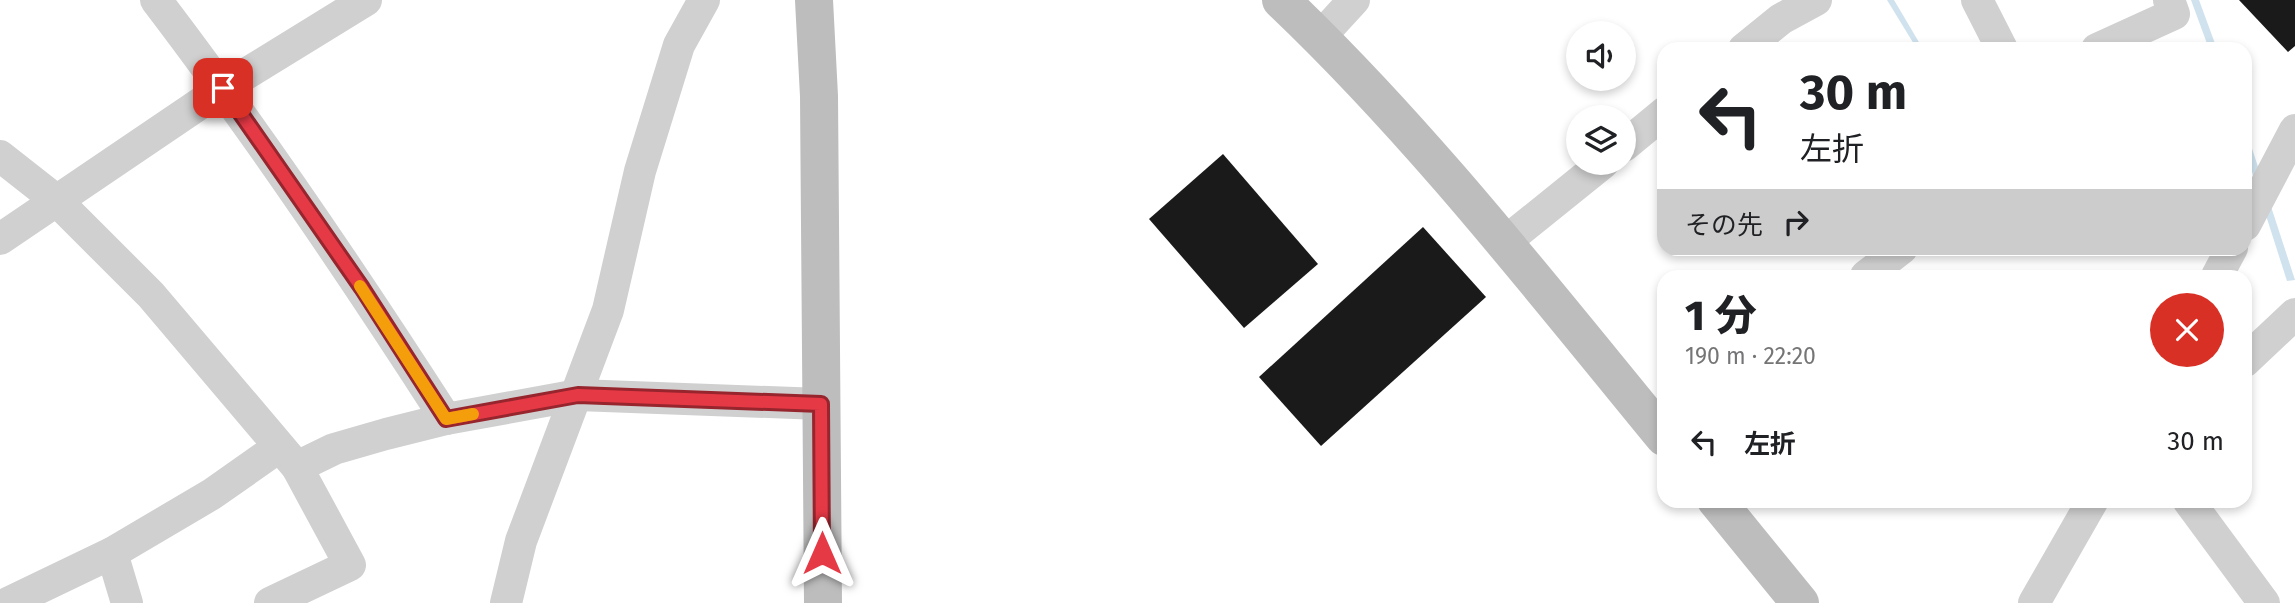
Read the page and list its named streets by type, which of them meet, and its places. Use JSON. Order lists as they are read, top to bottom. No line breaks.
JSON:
{"page":{"turn":["30 m","左折"],"then":"その先","heading":["1 分","190 m · 22:20"],"list":[{"name":"左折","value":"30 m"}]}}
